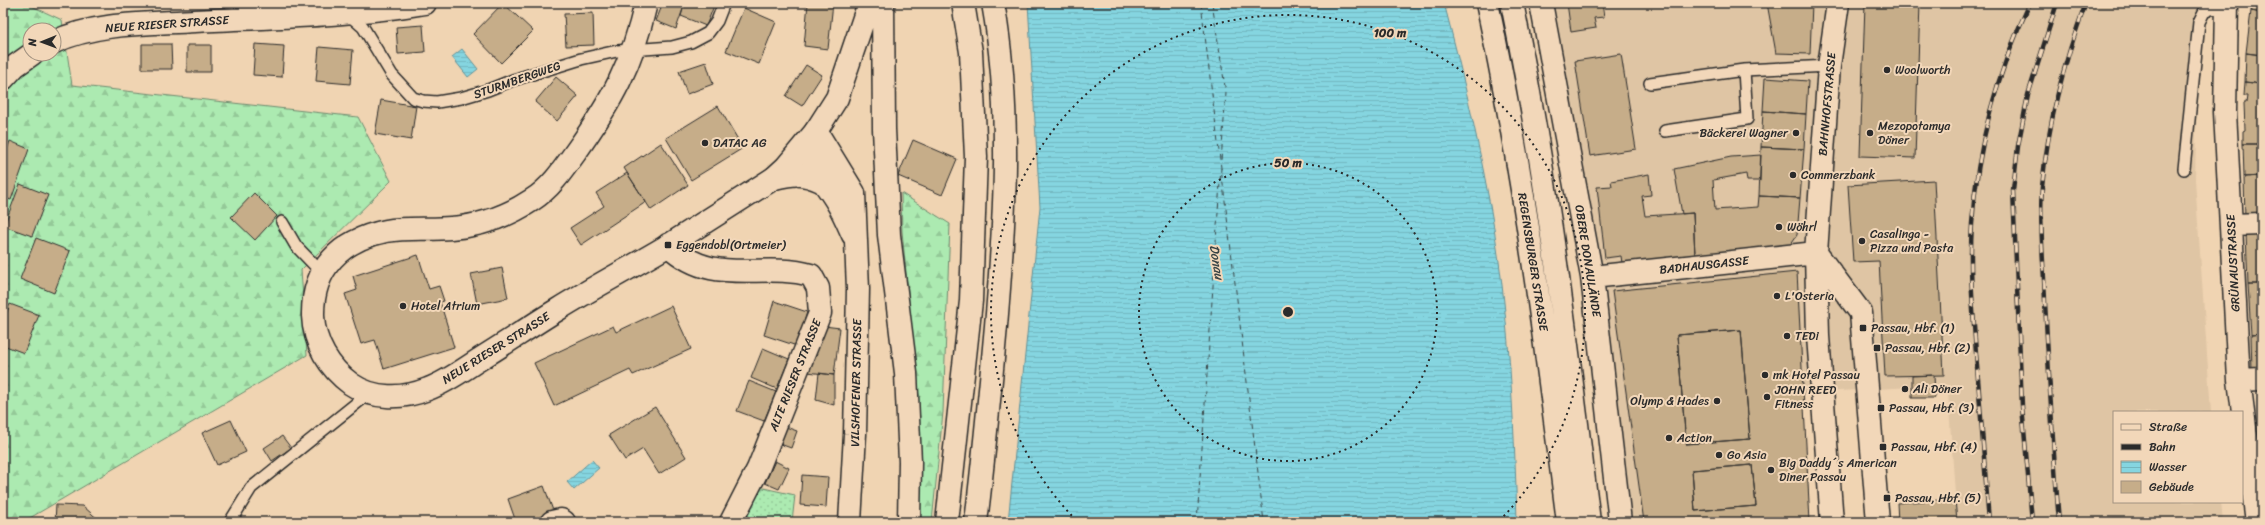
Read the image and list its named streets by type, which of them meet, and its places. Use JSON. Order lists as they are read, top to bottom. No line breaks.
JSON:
{"streets":{"street":["NEUE RIESER STRASSE","BAHNHOFSTRASSE","OBERE DONAULÄNDE","REGENSBURGER STRASSE","GRÜNAUSTRASSE","BADHAUSGASSE","ALTE RIESER STRASSE","VILSHOFENER STRASSE"],"lane":["STURMBERGWEG"]},"crossings":[["NEUE RIESER STRASSE","STURMBERGWEG"],["NEUE RIESER STRASSE","ALTE RIESER STRASSE"],["NEUE RIESER STRASSE","VILSHOFENER STRASSE"],["BAHNHOFSTRASSE","BADHAUSGASSE"],["OBERE DONAULÄNDE","BADHAUSGASSE"]],"water":["Donau"],"places":{"other":["Woolworth","Bäckerei Wagner","Mezopotamya Döner","DATAC AG","Commerzbank","Wöhrl","Casalinga - Pizza und Pasta","L'Osteria","Hotel Atrium","TEDi","mk Hotel Passau","Ali Döner","JOHN REED Fitness","Olymp & Hades","Action","Go Asia","Big Daddy´s American Diner Passau"],"transit":["Eggendobl(Ortmeier)","Passau, Hbf. (1)","Passau, Hbf. (2)","Passau, Hbf. (3)","Passau, Hbf. (4)","Passau, Hbf. (5)"]},"legend":["Straße","Bahn","Wasser","Gebäude"],"north":"left","rings":["100 m","50 m"]}
